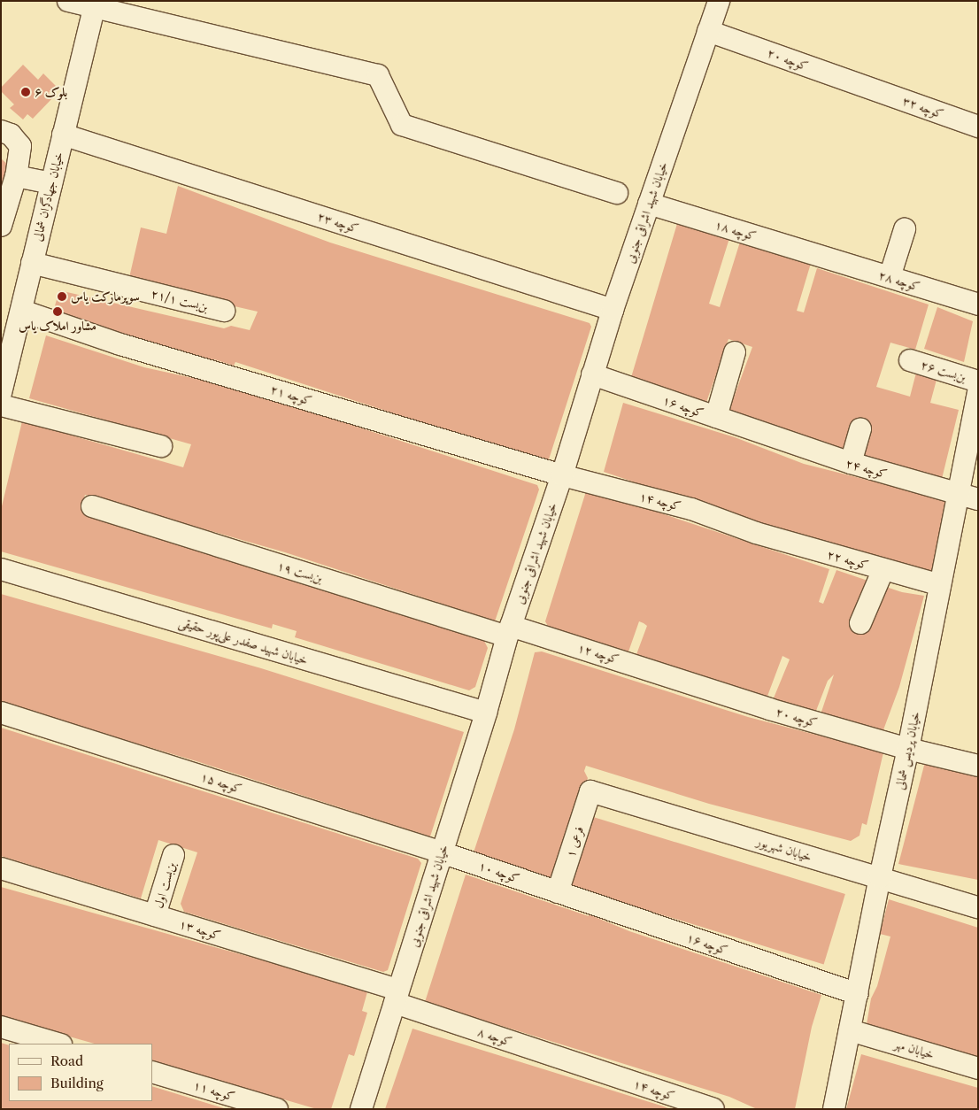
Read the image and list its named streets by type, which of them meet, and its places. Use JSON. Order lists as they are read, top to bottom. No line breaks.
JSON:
{"streets":{"street":["کوچه ۲۰","کوچه ۳۲","خیابان جهادگران شمالی","خیابان شهید اشراقی جنوبی","کوچه ۲۳","کوچه ۱۸","کوچه ۲۸","بن‌بست ۲۱/۱","بن‌بست ۲۶","کوچه ۲۱","کوچه ۱۶","کوچه ۲۴","کوچه ۱۴","کوچه ۲۲","بن‌بست ۱۹","خیابان شهید صفدر علی‌پور حقیقی","کوچه ۱۲","خیابان پردیس شمالی","کوچه ۱۵","فرعی ۱","خیابان شهریور","کوچه ۱۰","بن‌بست اول","کوچه ۱۳","کوچه ۸","خیابان مهر","کوچه ۱۱"]},"crossings":[["کوچه ۲۰","کوچه ۳۲"],["کوچه ۲۰","خیابان شهید اشراقی جنوبی"],["کوچه ۲۰","کوچه ۱۲"],["کوچه ۲۰","خیابان پردیس شمالی"],["خیابان جهادگران شمالی","کوچه ۲۳"],["خیابان جهادگران شمالی","بن‌بست ۲۱/۱"],["خیابان جهادگران شمالی","کوچه ۲۱"],["خیابان شهید اشراقی جنوبی","کوچه ۲۳"],["خیابان شهید اشراقی جنوبی","کوچه ۱۸"],["خیابان شهید اشراقی جنوبی","کوچه ۲۱"],["خیابان شهید اشراقی جنوبی","کوچه ۱۶"],["خیابان شهید اشراقی جنوبی","کوچه ۱۴"],["خیابان شهید اشراقی جنوبی","بن‌بست ۱۹"],["خیابان شهید اشراقی جنوبی","خیابان شهید صفدر علی‌پور حقیقی"],["خیابان شهید اشراقی جنوبی","کوچه ۱۲"],["خیابان شهید اشراقی جنوبی","کوچه ۱۵"],["خیابان شهید اشراقی جنوبی","کوچه ۱۰"],["خیابان شهید اشراقی جنوبی","کوچه ۱۳"],["خیابان شهید اشراقی جنوبی","کوچه ۸"],["کوچه ۱۸","کوچه ۲۸"],["کوچه ۲۱","کوچه ۱۴"],["کوچه ۱۶","کوچه ۲۴"],["کوچه ۱۶","خیابان پردیس شمالی"],["کوچه ۱۶","فرعی ۱"],["کوچه ۱۶","کوچه ۱۰"],["کوچه ۲۴","خیابان پردیس شمالی"],["کوچه ۱۴","کوچه ۲۲"],["کوچه ۱۴","کوچه ۸"],["کوچه ۲۲","خیابان پردیس شمالی"],["بن‌بست ۱۹","کوچه ۱۲"],["خیابان پردیس شمالی","خیابان شهریور"],["خیابان پردیس شمالی","خیابان مهر"],["کوچه ۱۵","کوچه ۱۰"],["فرعی ۱","خیابان شهریور"],["فرعی ۱","کوچه ۱۰"],["بن‌بست اول","کوچه ۱۳"],["کوچه ۱۳","کوچه ۸"]],"places":["بلوک ۶","سوپرمارکت یاس","مشاور املاک یاس"],"legend":["Road","Building"]}
